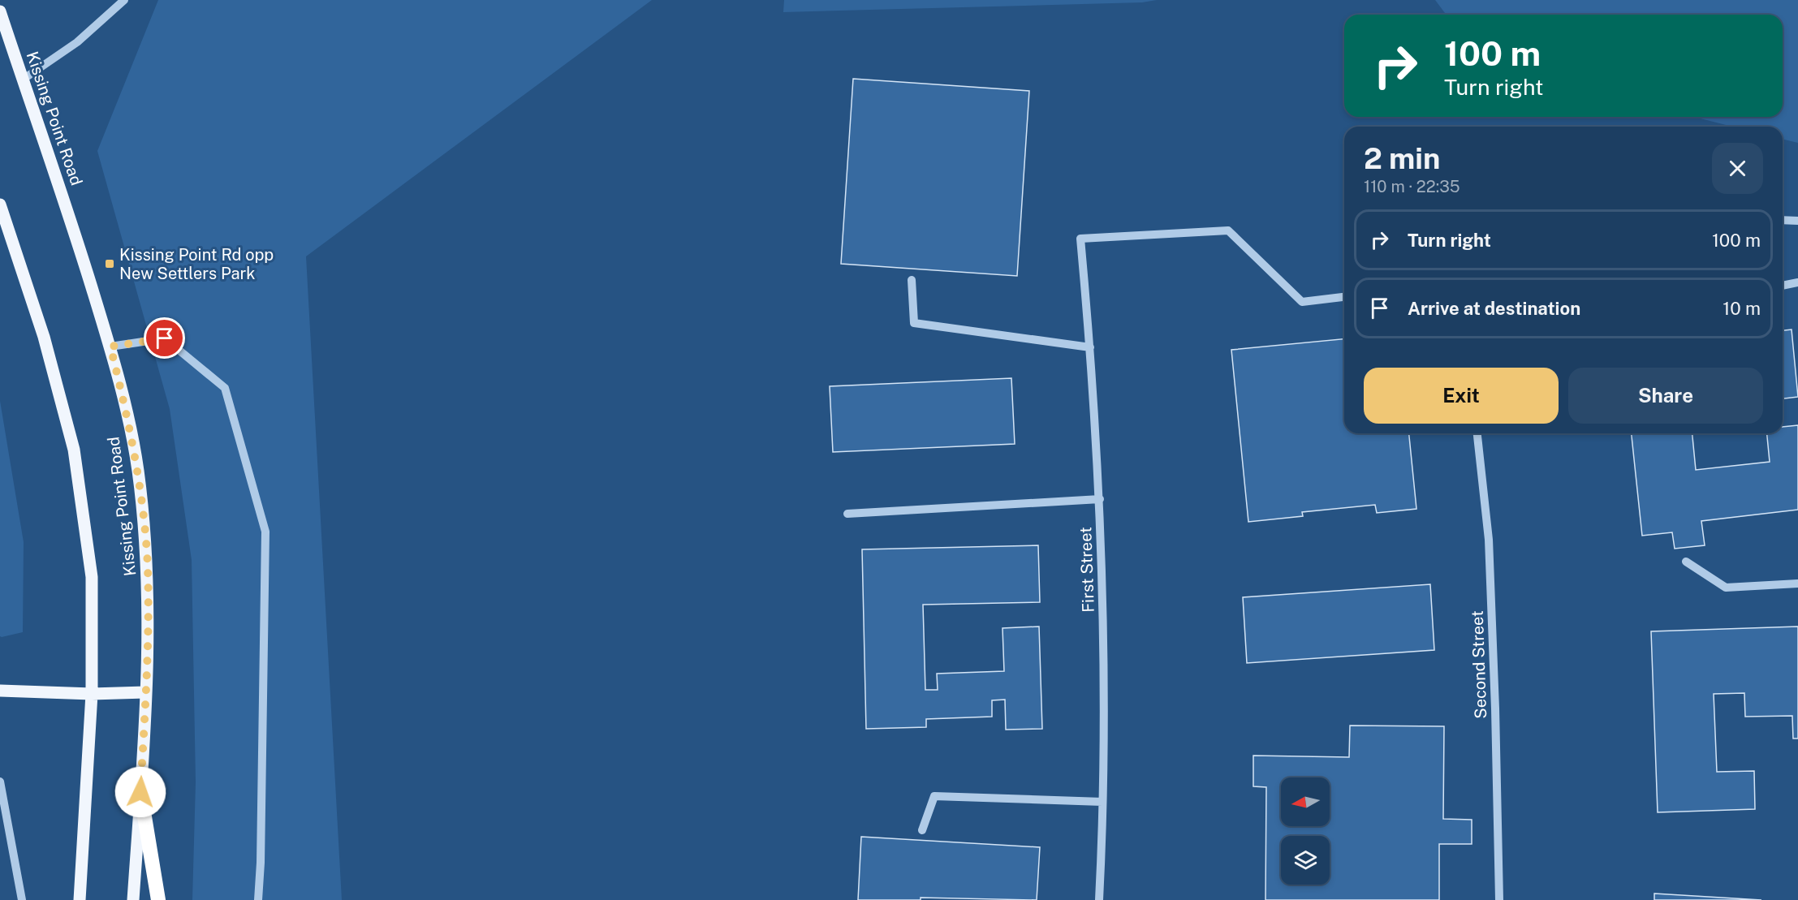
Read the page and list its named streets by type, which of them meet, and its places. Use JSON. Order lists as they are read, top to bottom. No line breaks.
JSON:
{"streets":{"main road":["Kissing Point Road"],"street":["First Street","Second Street"]},"places":{"transit":["Kissing Point Rd opp New Settlers Park"]},"north":"left","page":{"turn":["100 m","Turn right"],"heading":["2 min","110 m · 22:35"],"list":[{"name":"Turn right","value":"100 m"},{"name":"Arrive at destination","value":"10 m"}],"buttons":["Exit","Share"]}}
